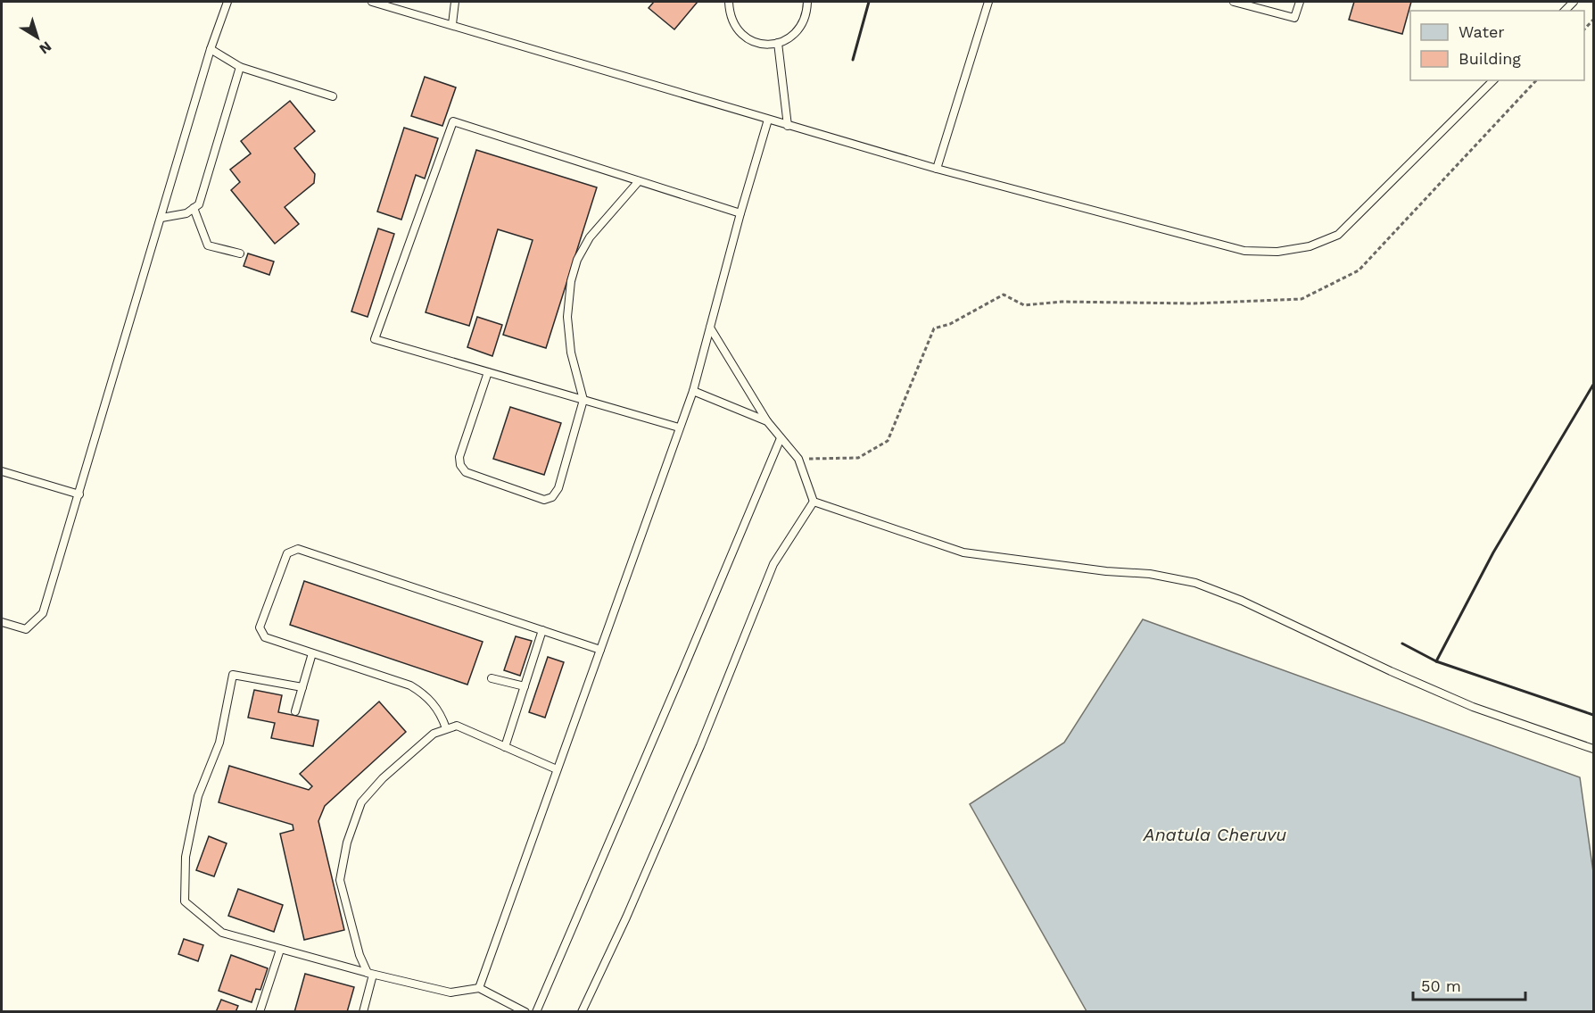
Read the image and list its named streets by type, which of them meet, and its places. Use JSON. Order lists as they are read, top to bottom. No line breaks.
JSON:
{"water":["Anatula Cheruvu"],"legend":["Water","Building"],"scale_bar":"50 m","north":"bottom right"}
